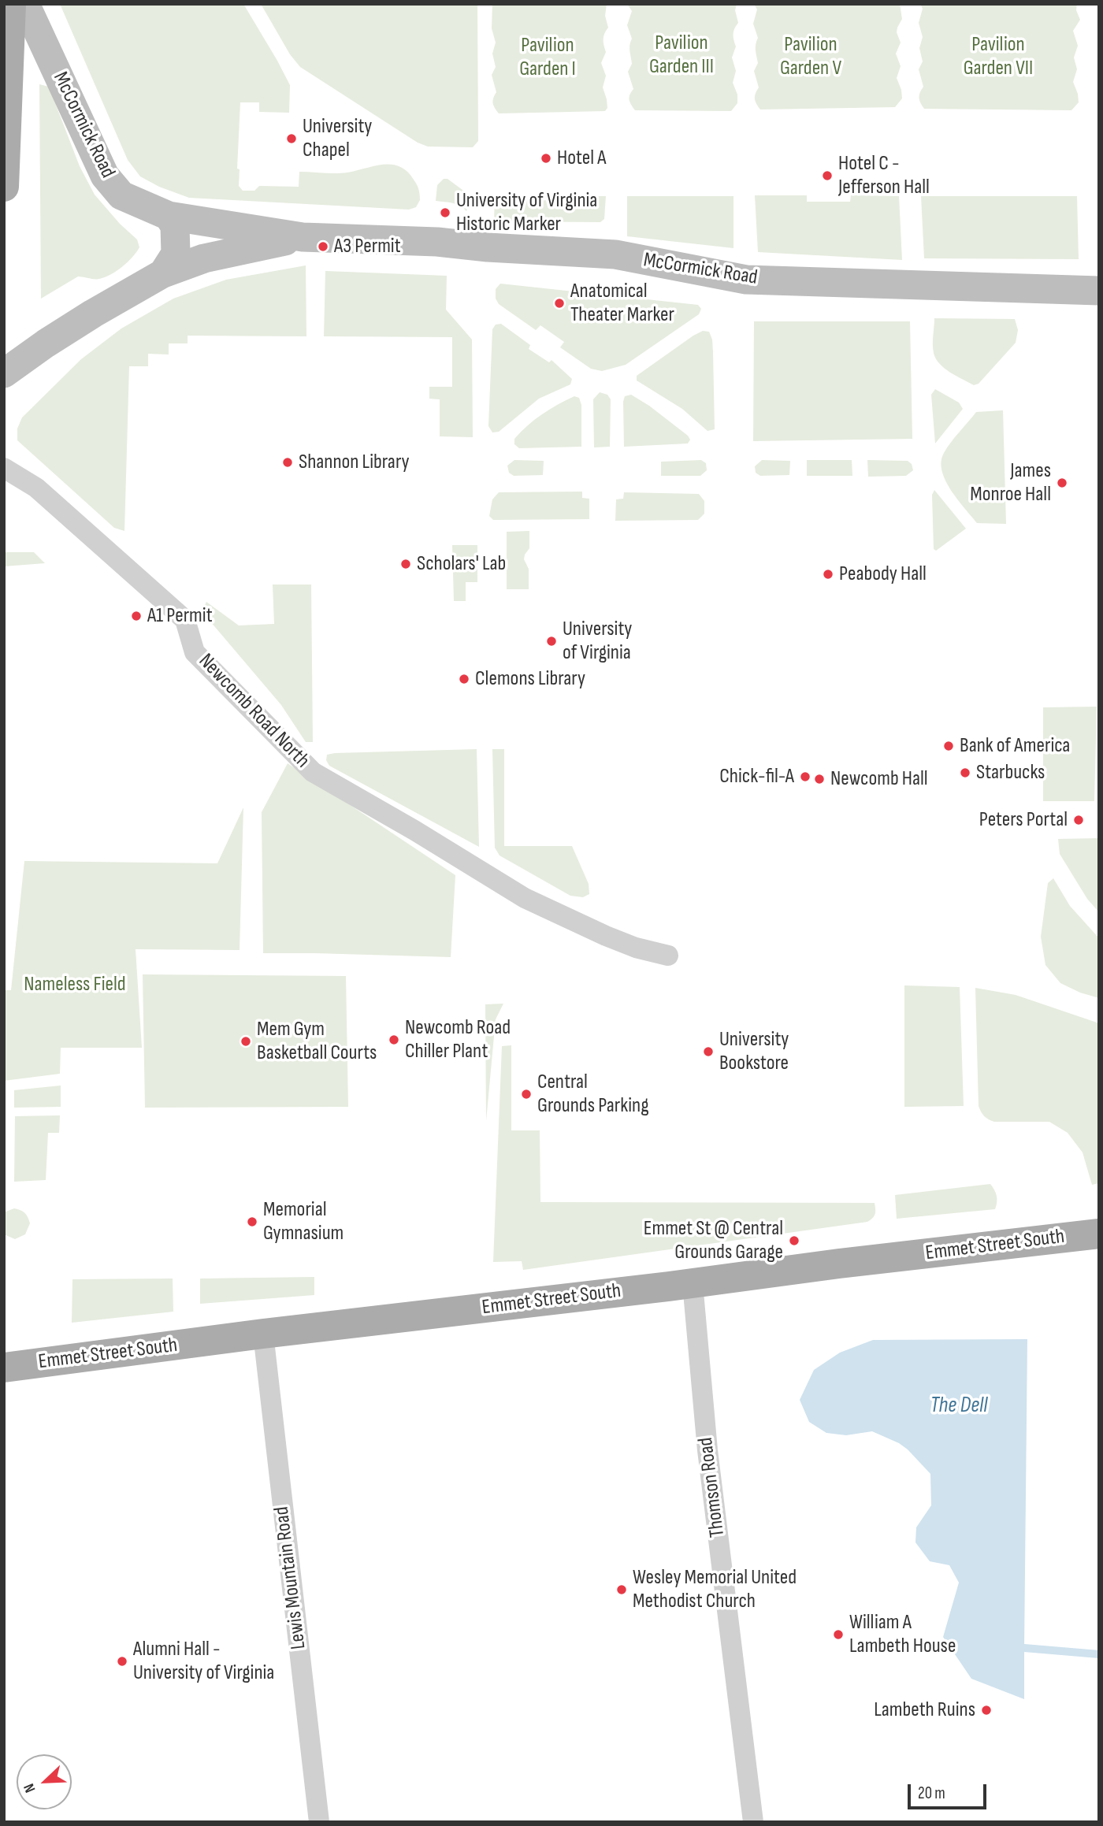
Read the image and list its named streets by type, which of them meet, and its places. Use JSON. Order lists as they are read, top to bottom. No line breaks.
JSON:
{"streets":{"main road":["Emmet Street South"],"street":["McCormick Road","Newcomb Road North","Thomson Road","Lewis Mountain Road"]},"crossings":[["Emmet Street South","Thomson Road"],["Emmet Street South","Lewis Mountain Road"]],"water":["The Dell"],"parks":["Pavilion Garden III","Pavilion Garden V","Pavilion Garden VII","Pavilion Garden I","Nameless Field"],"places":["University Chapel","Hotel A","Hotel C - Jefferson Hall","University of Virginia Historic Marker","A3 Permit","Anatomical Theater Marker","Shannon Library","James Monroe Hall","Scholars' Lab","Peabody Hall","A1 Permit","University of Virginia","Clemons Library","Bank of America","Starbucks","Chick-fil-A","Newcomb Hall","Peters Portal","Newcomb Road Chiller Plant","Mem Gym Basketball Courts","University Bookstore","Central Grounds Parking","Memorial Gymnasium","Emmet St @ Central Grounds Garage","Wesley Memorial United Methodist Church","William A Lambeth House","Alumni Hall - University of Virginia","Lambeth Ruins"],"scale_bar":"20 m","north":"bottom left"}
